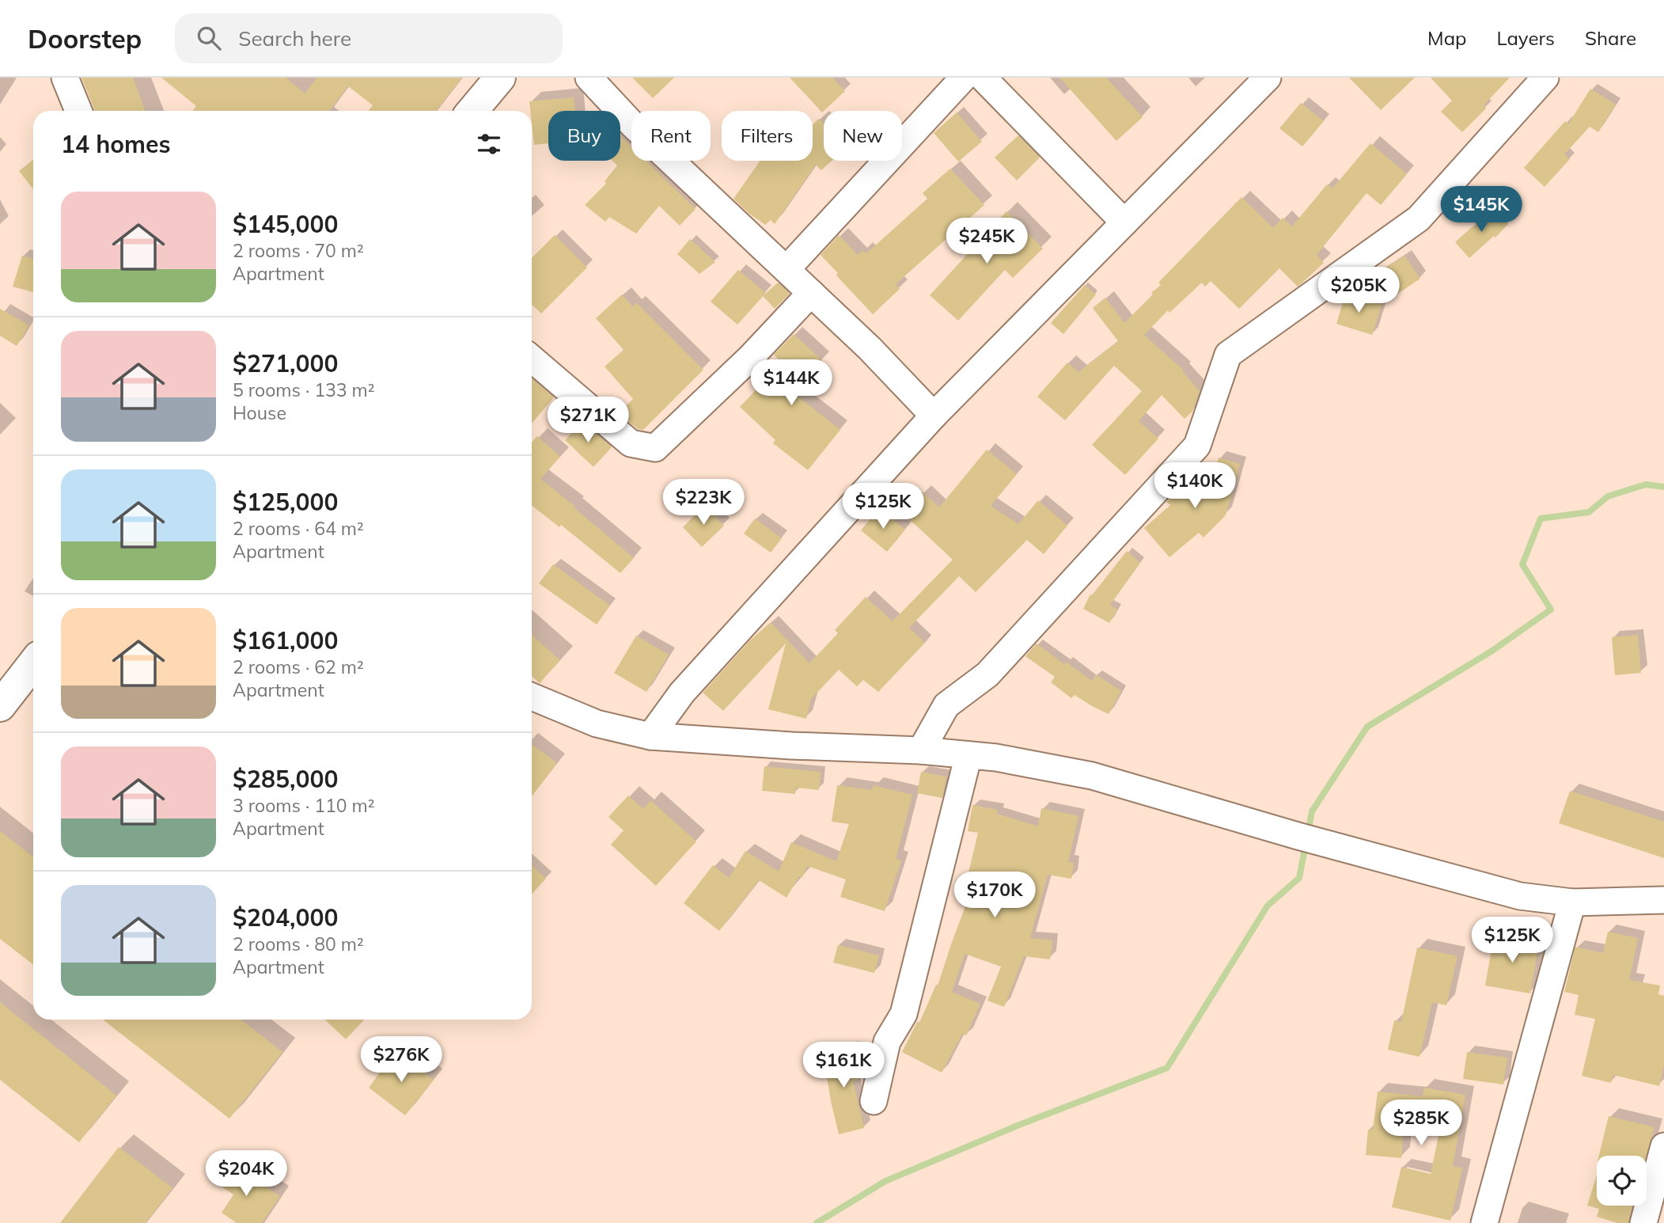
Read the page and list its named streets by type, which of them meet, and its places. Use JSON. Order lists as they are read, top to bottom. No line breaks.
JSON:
{"page":{"header":"Doorstep","search":"Search here","nav":["Map","Layers","Share"],"chip":["Buy","Rent","Filters","New"],"heading":"14 homes","list":[{"name":"$145,000","note":"2 rooms · 70 m² · Apartment"},{"name":"$271,000","note":"5 rooms · 133 m² · House"},{"name":"$125,000","note":"2 rooms · 64 m² · Apartment"},{"name":"$161,000","note":"2 rooms · 62 m² · Apartment"},{"name":"$285,000","note":"3 rooms · 110 m² · Apartment"},{"name":"$204,000","note":"2 rooms · 80 m² · Apartment"}],"price":["$145K","$245K","$205K","$144K","$271K","$140K","$223K","$125K","$170K","$125K","$276K","$161K","$285K","$204K"]}}
